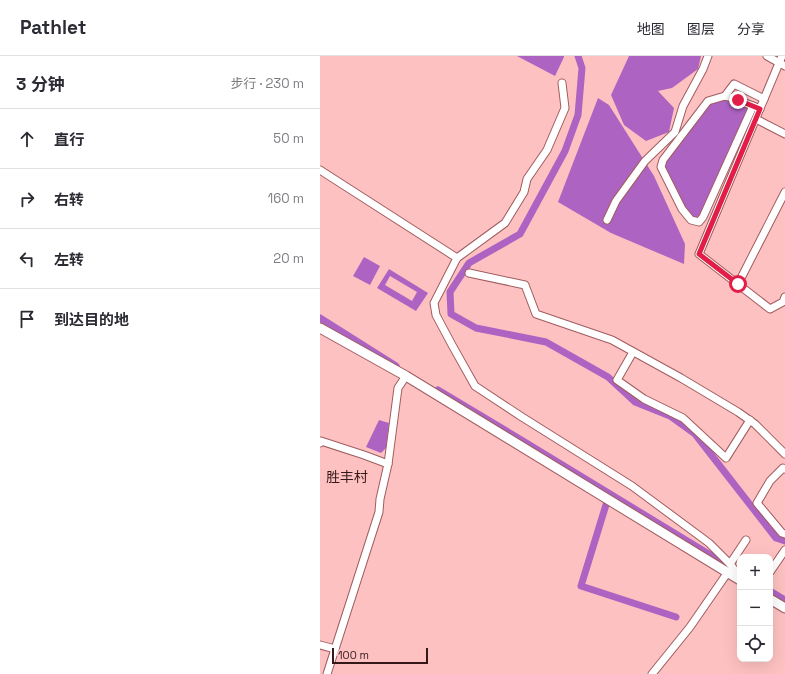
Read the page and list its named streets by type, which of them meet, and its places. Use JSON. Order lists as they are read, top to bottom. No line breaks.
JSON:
{"districts":["胜丰村"],"scale_bar":"100 m","page":{"header":"Pathlet","nav":["地图","图层","分享"],"heading":["3 分钟","步行 · 230 m"],"list":[["直行","50 m"],["右转","160 m"],["左转","20 m"],"到达目的地"],"map_buttons":["+","−"],"scale":"100 m"}}
